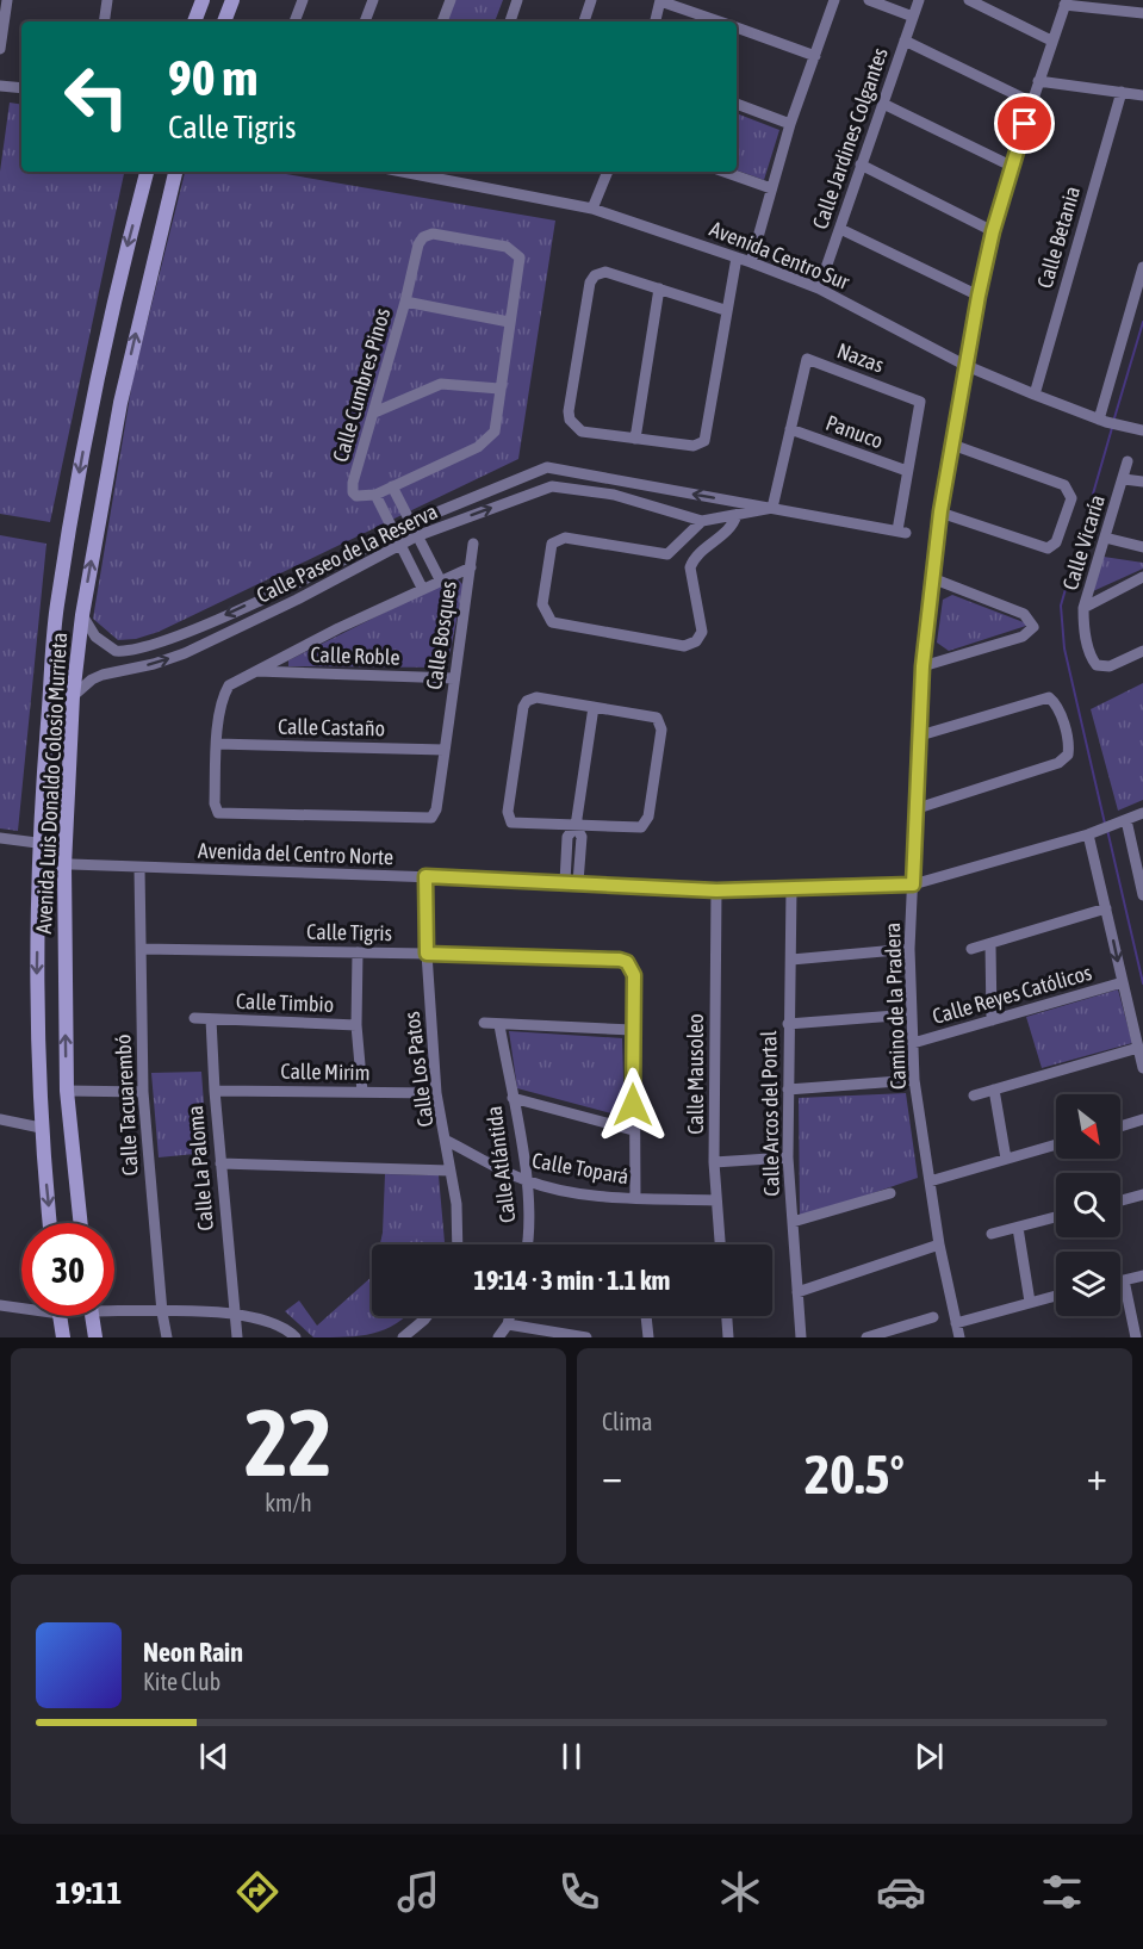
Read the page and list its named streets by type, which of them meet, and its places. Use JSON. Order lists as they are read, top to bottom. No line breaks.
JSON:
{"streets":{"main road":["Avenida Luis Donaldo Colosio Murrieta"],"street":["Calle Jardines Colgantes","Calle Betania","Avenida Centro Sur","Nazas","Calle Cumbres Pinos","Panuco","Calle Vicaría","Calle Paseo de la Reserva","Calle Bosques","Calle Roble","Calle Castaño","Avenida del Centro Norte","Calle Tigris","Calle Reyes Católicos","Calle Timbio","Camino de la Pradera","Calle Los Patos","Calle Mirim","Calle Mausoleo","Calle Tacuarembó","Calle Arcos del Portal","Calle Atlántida","Calle La Paloma","Calle Topará"]},"crossings":[["Calle Jardines Colgantes","Avenida Centro Sur"],["Calle Betania","Avenida Centro Sur"],["Avenida Centro Sur","Camino de la Pradera"],["Nazas","Panuco"],["Nazas","Calle Paseo de la Reserva"],["Calle Paseo de la Reserva","Avenida Luis Donaldo Colosio Murrieta"],["Calle Bosques","Calle Roble"],["Calle Bosques","Calle Castaño"],["Avenida Luis Donaldo Colosio Murrieta","Avenida del Centro Norte"],["Avenida del Centro Norte","Camino de la Pradera"],["Avenida del Centro Norte","Calle Los Patos"],["Avenida del Centro Norte","Calle Mausoleo"],["Avenida del Centro Norte","Calle Tacuarembó"],["Avenida del Centro Norte","Calle Arcos del Portal"],["Calle Tigris","Calle Los Patos"],["Calle Tigris","Calle Tacuarembó"],["Calle Reyes Católicos","Camino de la Pradera"],["Calle Timbio","Calle La Paloma"],["Calle Los Patos","Calle Mirim"],["Calle Los Patos","Calle Topará"],["Calle Mirim","Calle La Paloma"],["Calle Mausoleo","Calle Topará"],["Calle Atlántida","Calle Topará"]],"north":"bottom right","page":{"turn":["90 m","Calle Tigris"],"limit":"30","trip":"19:14 · 3 min · 1.1 km","tile":[["22","km/h"],"Clima"],"heat":["−","20.5°","+"],"song":["Neon Rain","Kite Club"],"tabs":"19:11"}}
